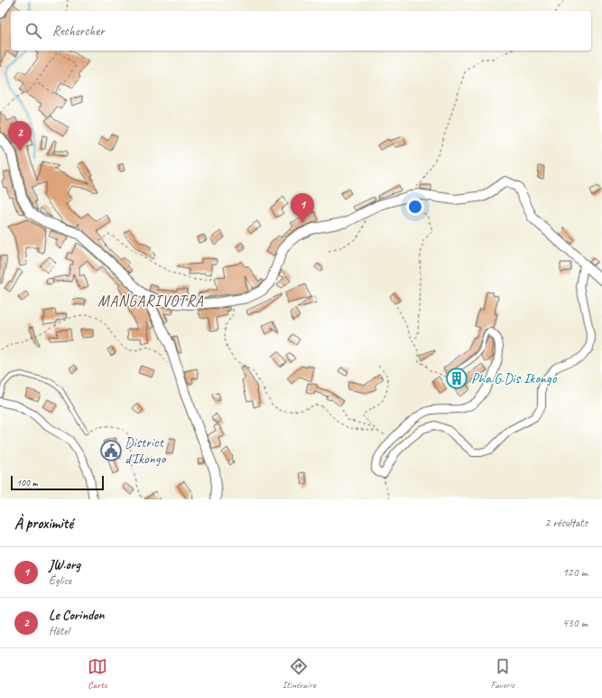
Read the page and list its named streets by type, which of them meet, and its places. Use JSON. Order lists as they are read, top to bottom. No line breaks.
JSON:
{"districts":["MANGARIVOTRA"],"places":{"building":["Pha.G.Dis Ikongo"],"public building":["District d'Ikongo"]},"scale_bar":"100 m","page":{"search":"Rechercher","pins":["2","1"],"scale":"100 m","heading":["À proximité","2 résultats"],"list":[{"mark":"1","name":"JW.org","note":"Église","value":"120 m"},{"mark":"2","name":"Le Corindon","note":"Hôtel","value":"430 m"}],"nav":["Carte","Itinéraire","Favoris"]}}
